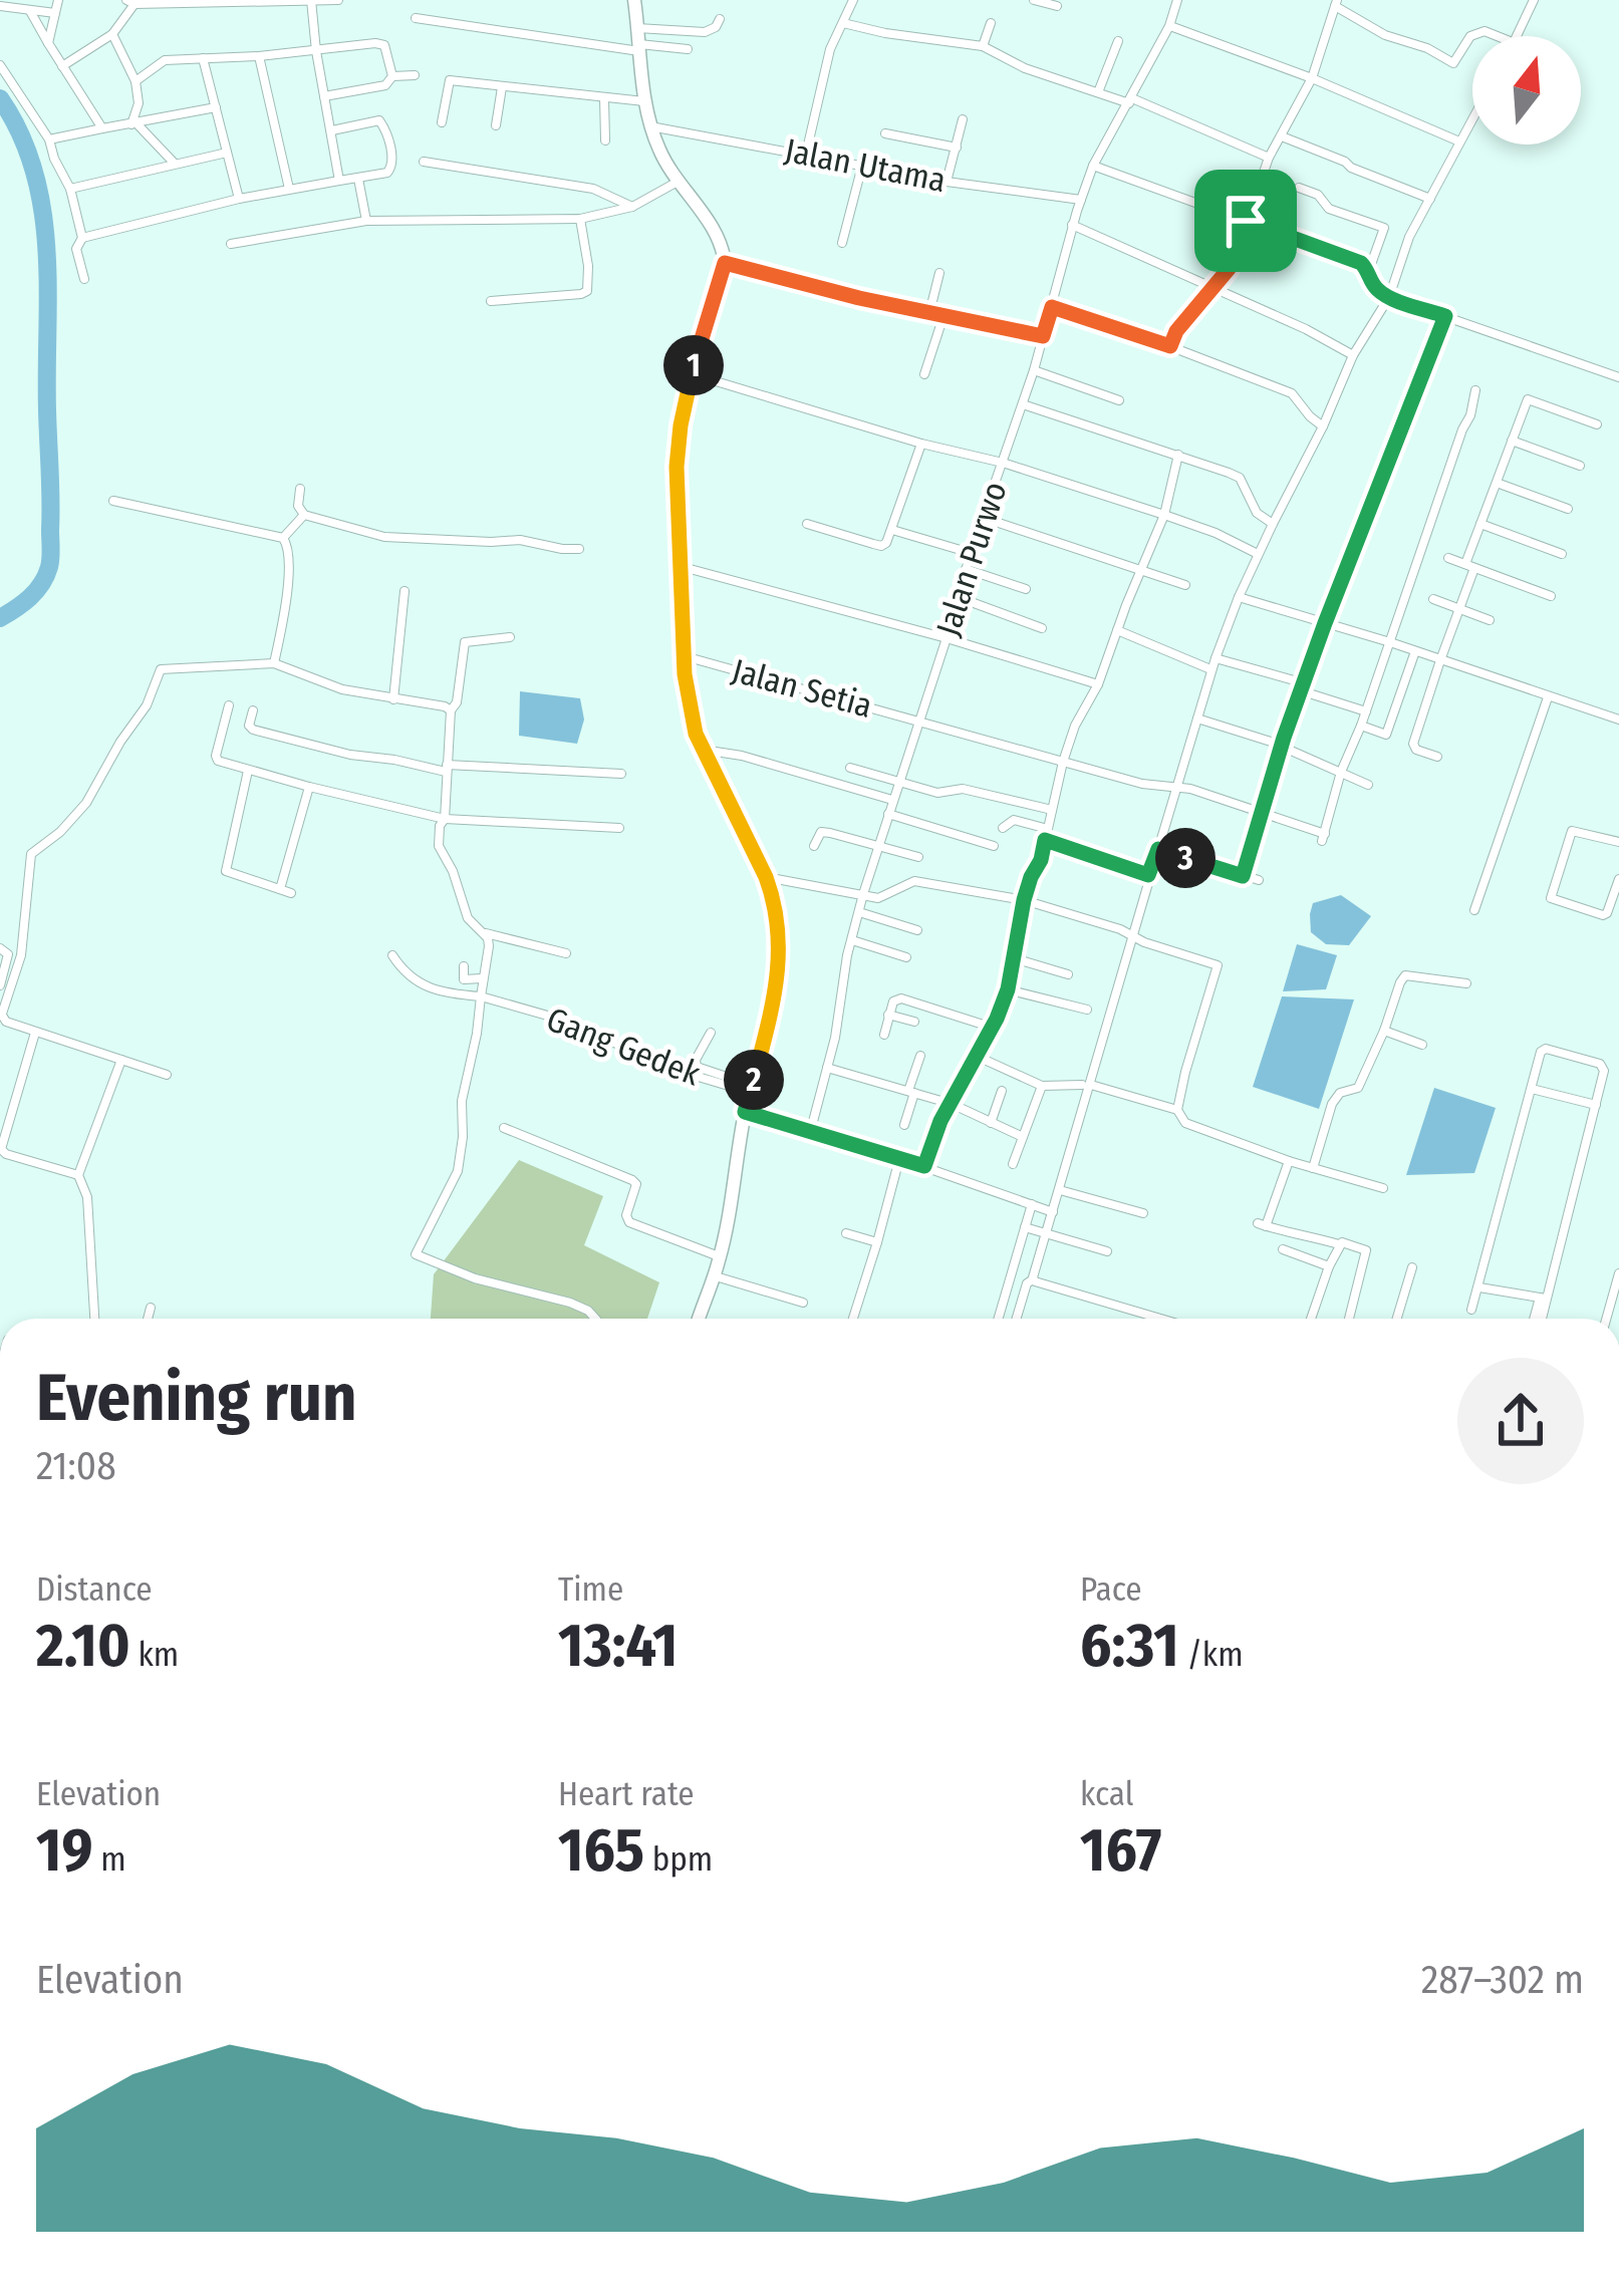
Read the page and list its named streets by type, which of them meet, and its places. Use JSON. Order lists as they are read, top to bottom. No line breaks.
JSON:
{"streets":{"street":["Jalan Utama","Jalan Purwo","Jalan Setia","Gang Gedek"]},"crossings":[["Jalan Utama","Jalan Purwo"],["Jalan Purwo","Jalan Setia"]],"north":"top","page":{"pins":["1","3","2"],"heading":["Evening run","21:08"],"stats":[["Distance","2.10 km"],["Time","13:41"],["Pace","6:31 /km"],["Elevation","19 m"],["Heart rate","165 bpm"],["kcal","167"]],"chart":["Elevation","287–302 m"]}}
